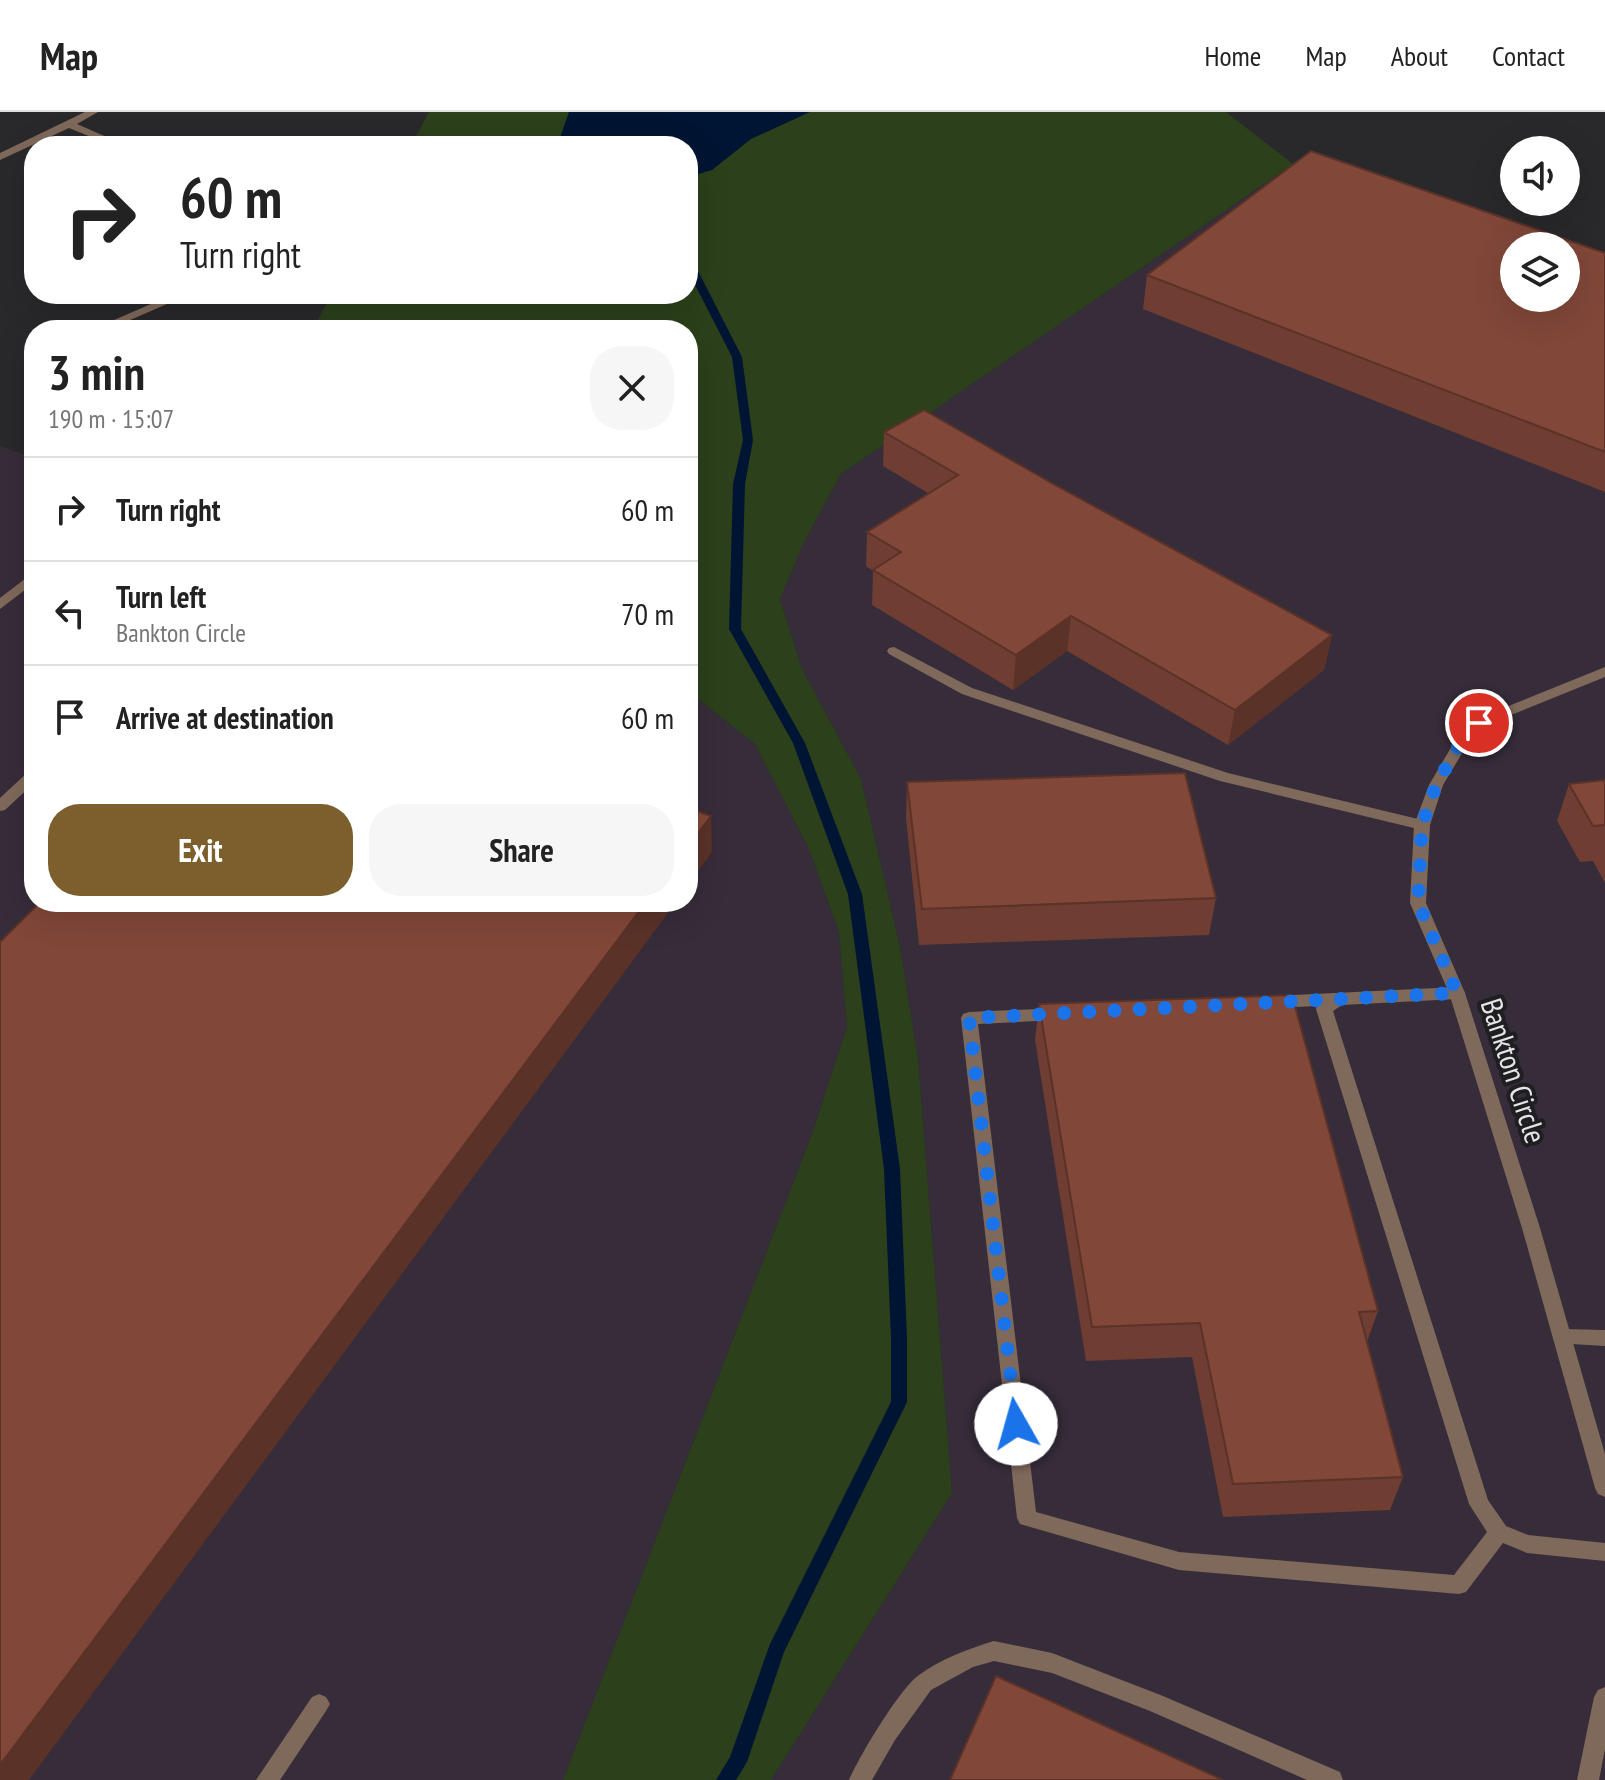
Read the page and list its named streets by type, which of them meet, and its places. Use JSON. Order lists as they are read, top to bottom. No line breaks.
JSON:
{"streets":{"street":["Bankton Circle"]},"page":{"header":"Map","nav":["Home","Map","About","Contact"],"turn":["60 m","Turn right"],"heading":["3 min","190 m · 15:07"],"list":[{"name":"Turn right","value":"60 m"},{"name":"Turn left","note":"Bankton Circle","value":"70 m"},{"name":"Arrive at destination","value":"60 m"}],"buttons":["Exit","Share"]}}
